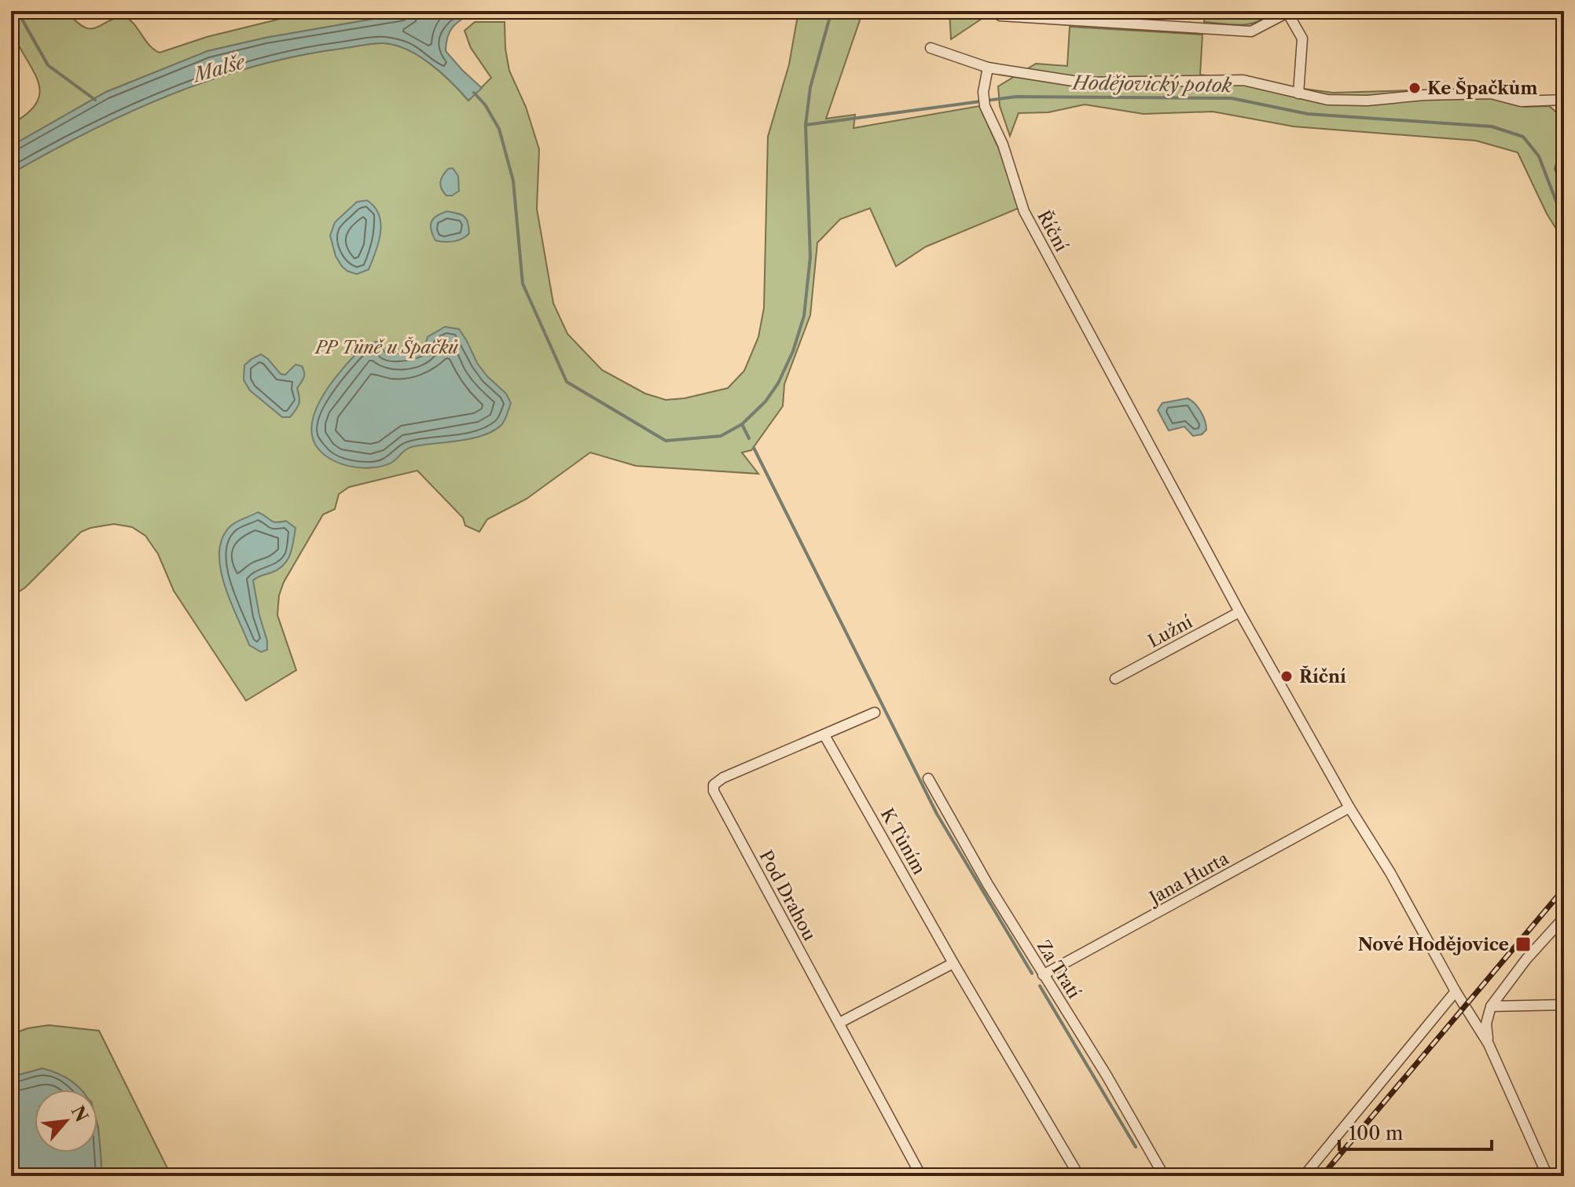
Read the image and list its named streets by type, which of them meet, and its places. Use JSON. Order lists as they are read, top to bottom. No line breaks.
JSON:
{"streets":{"street":["Říční","Lužní","K Tůním","Jana Hurta","Pod Drahou","Za Tratí"]},"crossings":[["Říční","Lužní"],["Říční","Jana Hurta"],["K Tůním","Pod Drahou"],["Jana Hurta","Za Tratí"]],"water":["Malše","Hodějovický potok"],"parks":["PP Tůně u Špačků"],"places":{"other":["Ke Špačkům","Říční"],"transit":["Nové Hodějovice"]},"scale_bar":"100 m","north":"top right"}
